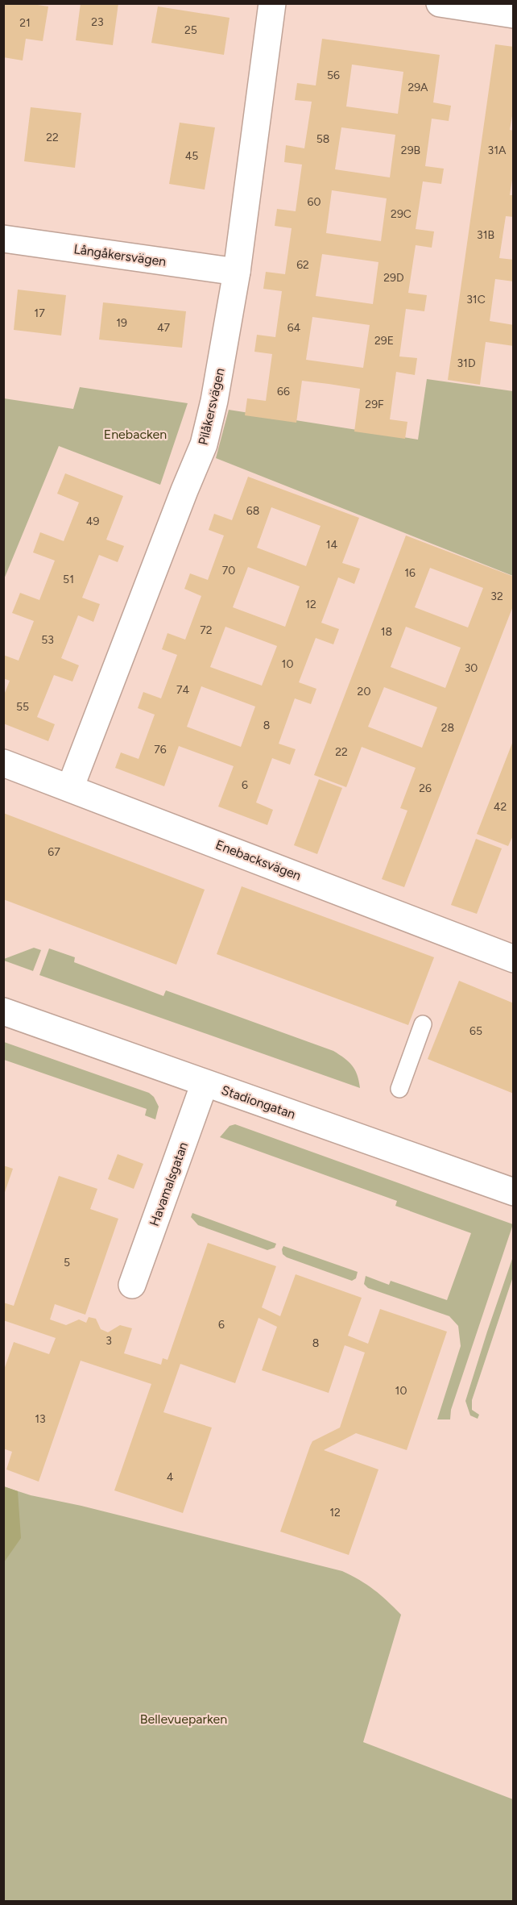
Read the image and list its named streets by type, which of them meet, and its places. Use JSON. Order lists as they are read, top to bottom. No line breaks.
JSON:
{"streets":{"street":["Långåkersvägen","Pilåkersvägen","Enebacksvägen","Stadiongatan","Havamalsgatan"]},"crossings":[["Långåkersvägen","Pilåkersvägen"],["Pilåkersvägen","Enebacksvägen"],["Stadiongatan","Havamalsgatan"]],"parks":["Enebacken","Bellevueparken"],"house_numbers":["23","21","25","56","29A","22","58","29B","31A","45","60","29C","31B","62","29D","31C","17","19","47","64","29E","31D","66","29F","68","49","14","70","16","51","32","12","72","18","53","10","30","74","20","55","8","28","76","22","6","26","42","67","65","5","6","3","8","10","13","4","12"]}
